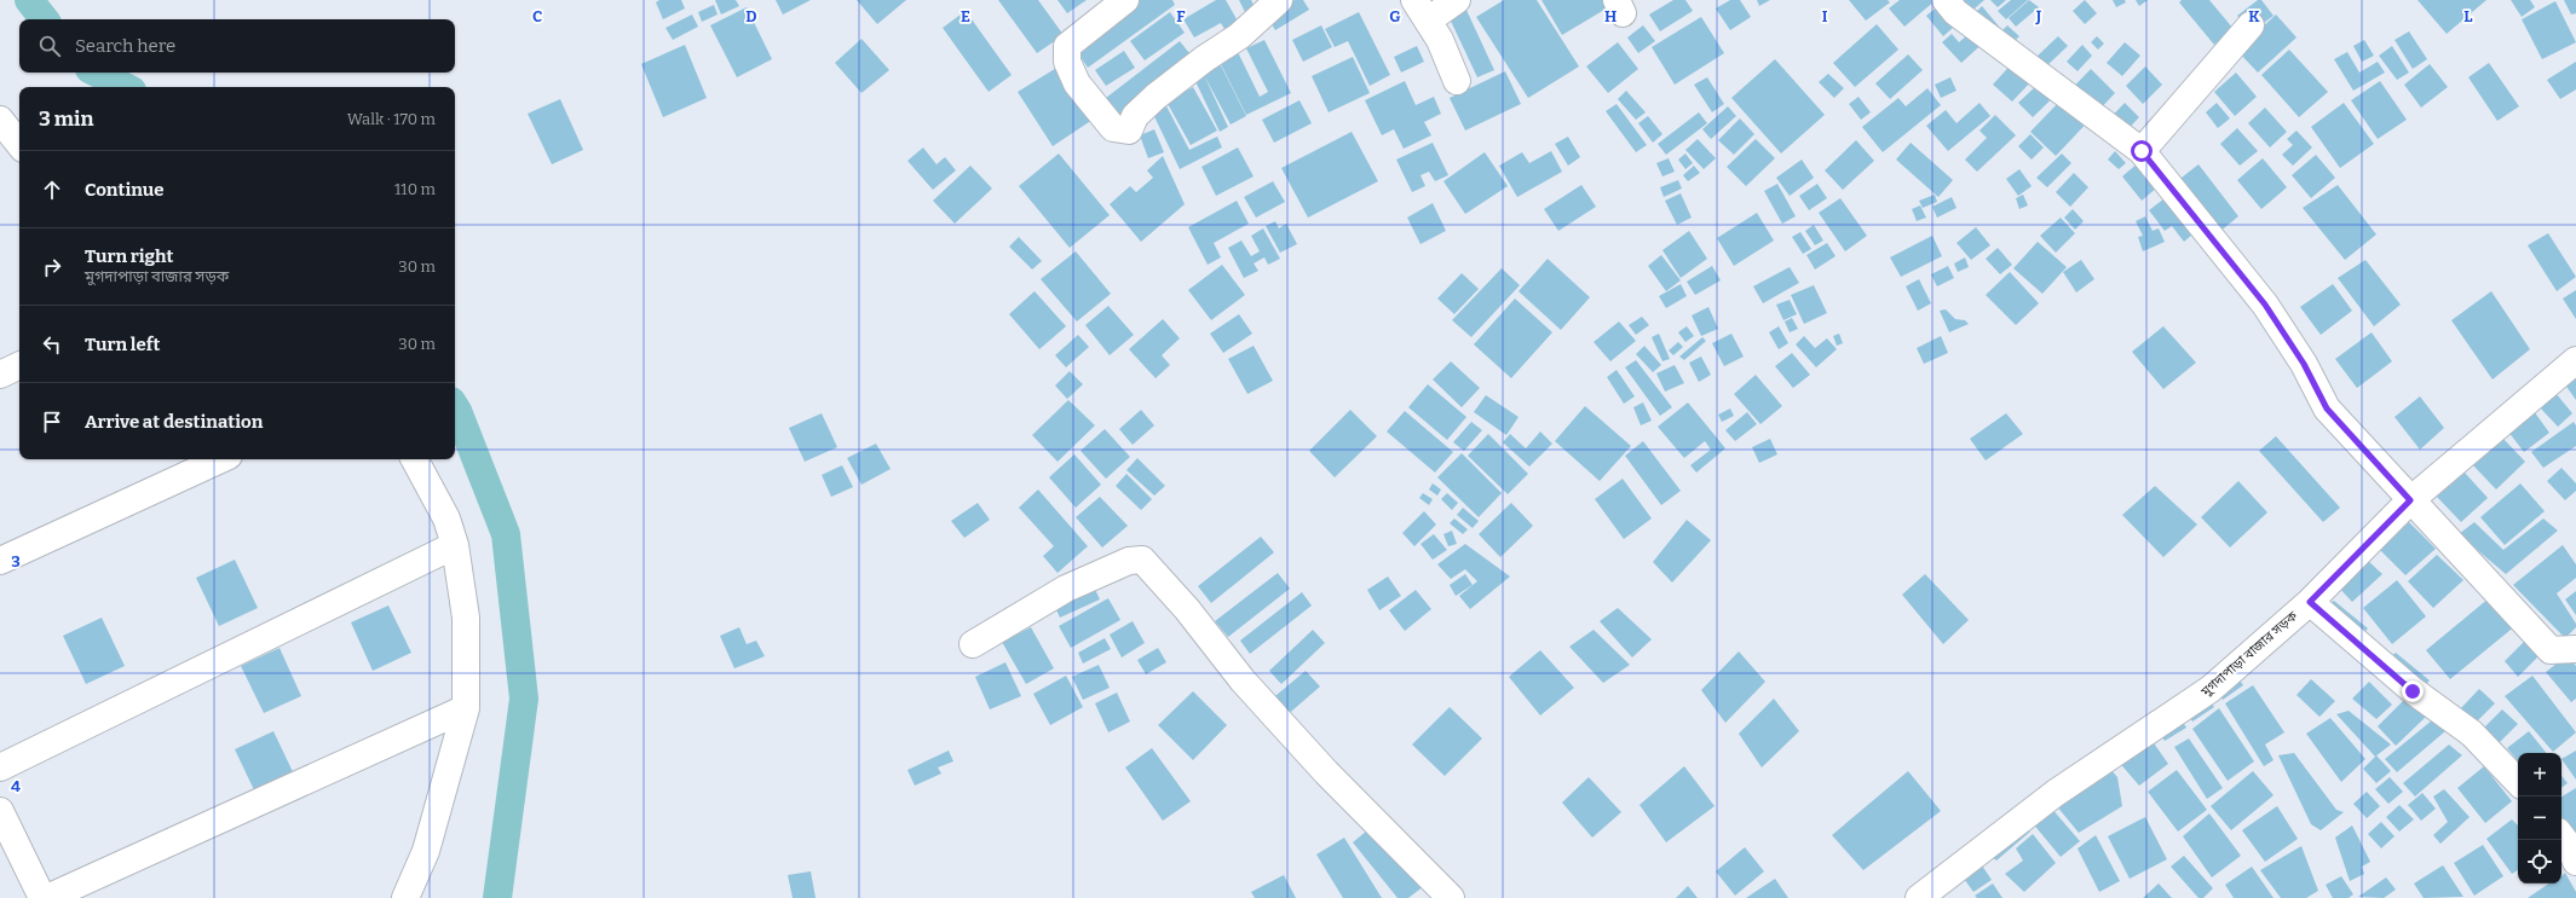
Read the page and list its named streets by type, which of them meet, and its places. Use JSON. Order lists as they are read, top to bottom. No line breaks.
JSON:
{"streets":{"street":["মুগদাপাড়া বাজার সড়ক"]},"page":{"search":"Search here","heading":["3 min","Walk · 170 m"],"list":[["Continue","110 m"],["Turn right","মুগদাপাড়া বাজার সড়ক","30 m"],["Turn left","30 m"],"Arrive at destination"],"map_buttons":["+","−"]},"grid":{"columns":["C","D","E","F","G","H","I","J","K","L"],"rows":["3","4"]}}
